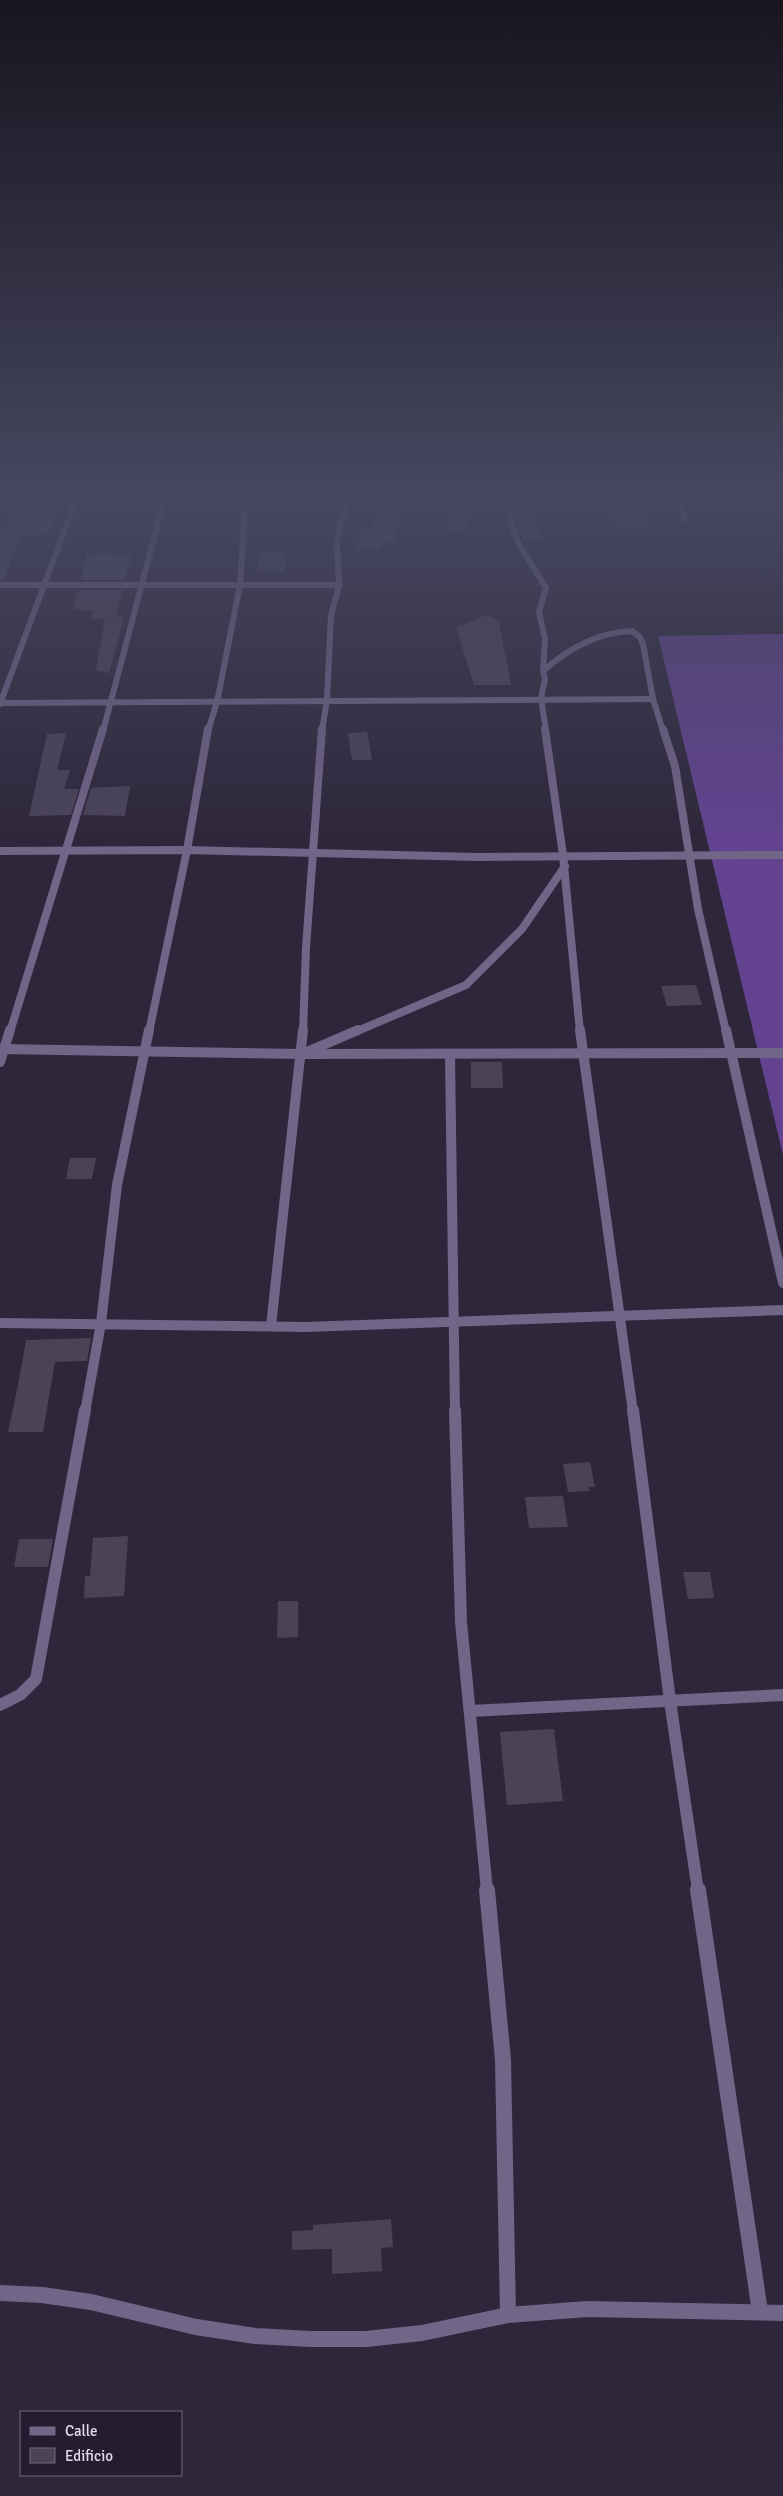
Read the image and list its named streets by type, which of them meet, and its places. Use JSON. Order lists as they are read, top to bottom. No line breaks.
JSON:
{"legend":["Calle","Edificio"]}
